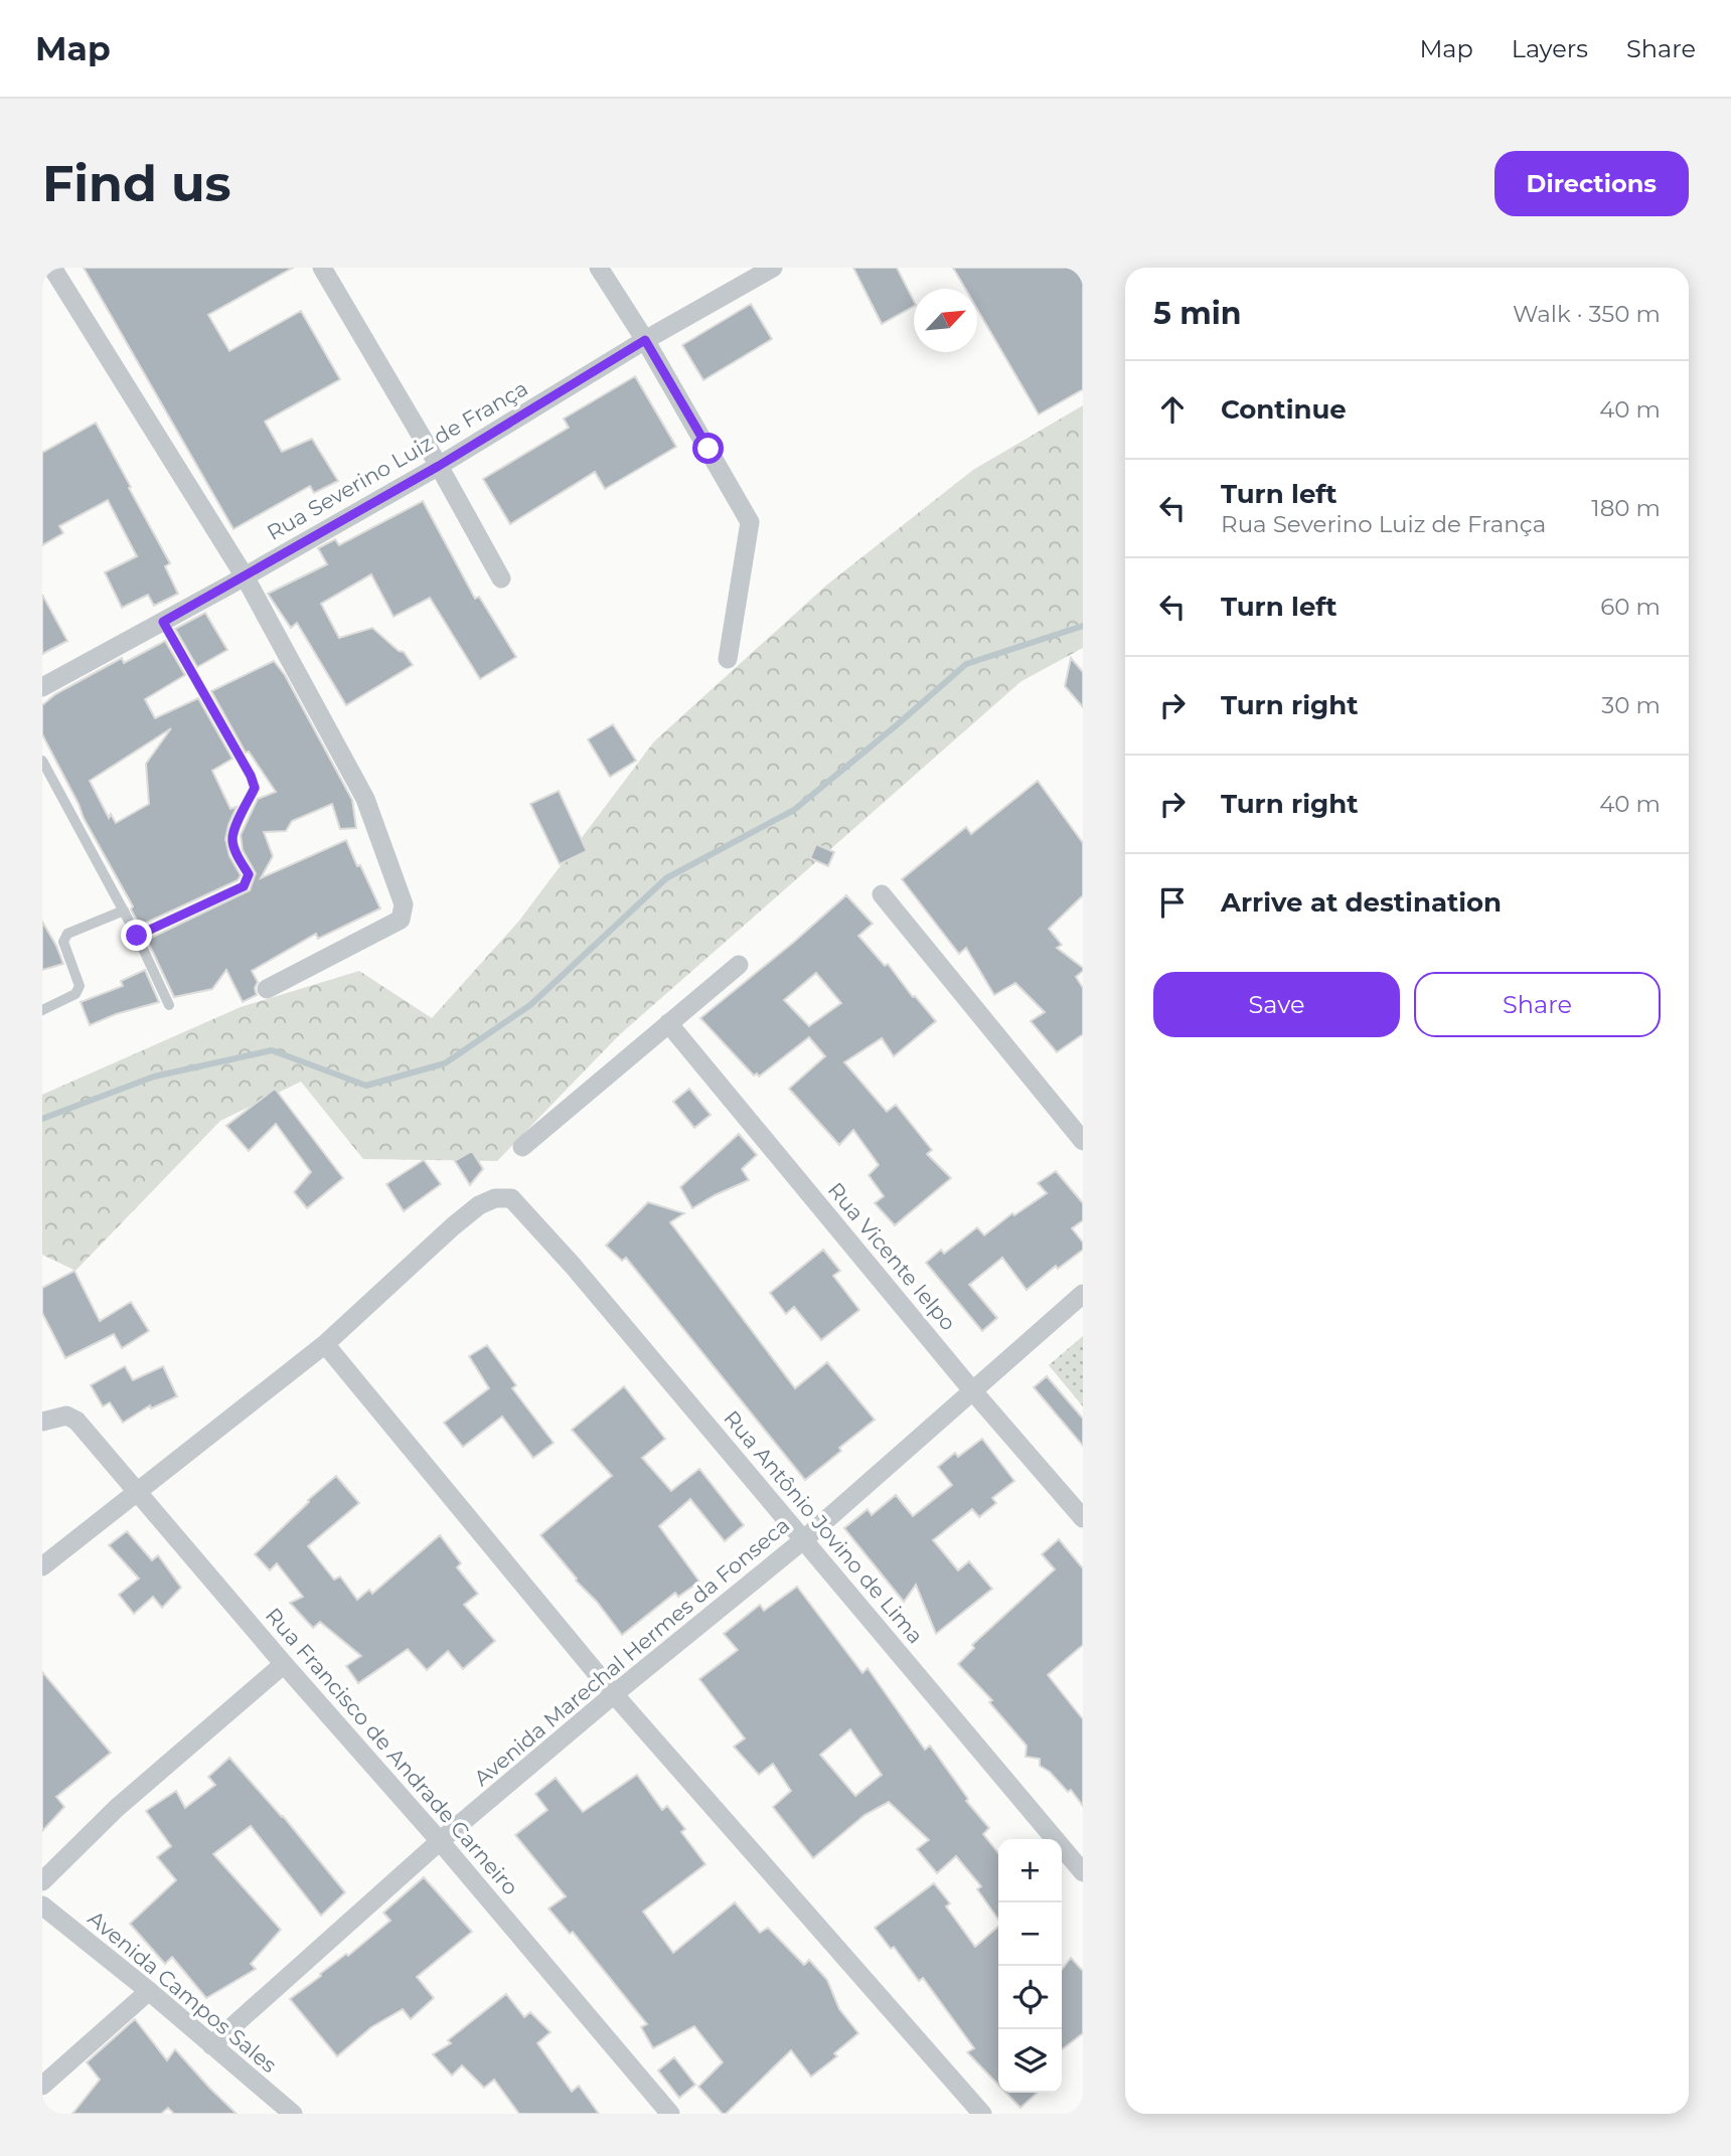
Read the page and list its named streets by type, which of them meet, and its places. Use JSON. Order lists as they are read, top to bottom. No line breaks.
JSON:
{"streets":{"street":["Rua Severino Luiz de França","Rua Vicente Ielpo","Rua Antônio Jovino de Lima","Avenida Marechal Hermes da Fonseca","Rua Francisco de Andrade Carneiro","Avenida Campos Sales"]},"crossings":[["Rua Vicente Ielpo","Avenida Marechal Hermes da Fonseca"],["Rua Antônio Jovino de Lima","Avenida Marechal Hermes da Fonseca"],["Avenida Marechal Hermes da Fonseca","Rua Francisco de Andrade Carneiro"],["Avenida Marechal Hermes da Fonseca","Avenida Campos Sales"]],"north":"top right","page":{"header":"Map","nav":["Map","Layers","Share"],"buttons":["Directions",["Save","Share"]],"title":"Find us","heading":["5 min","Walk · 350 m"],"list":[["Continue","40 m"],["Turn left","Rua Severino Luiz de França","180 m"],["Turn left","60 m"],["Turn right","30 m"],["Turn right","40 m"],"Arrive at destination"],"map_buttons":["+","−"]}}
